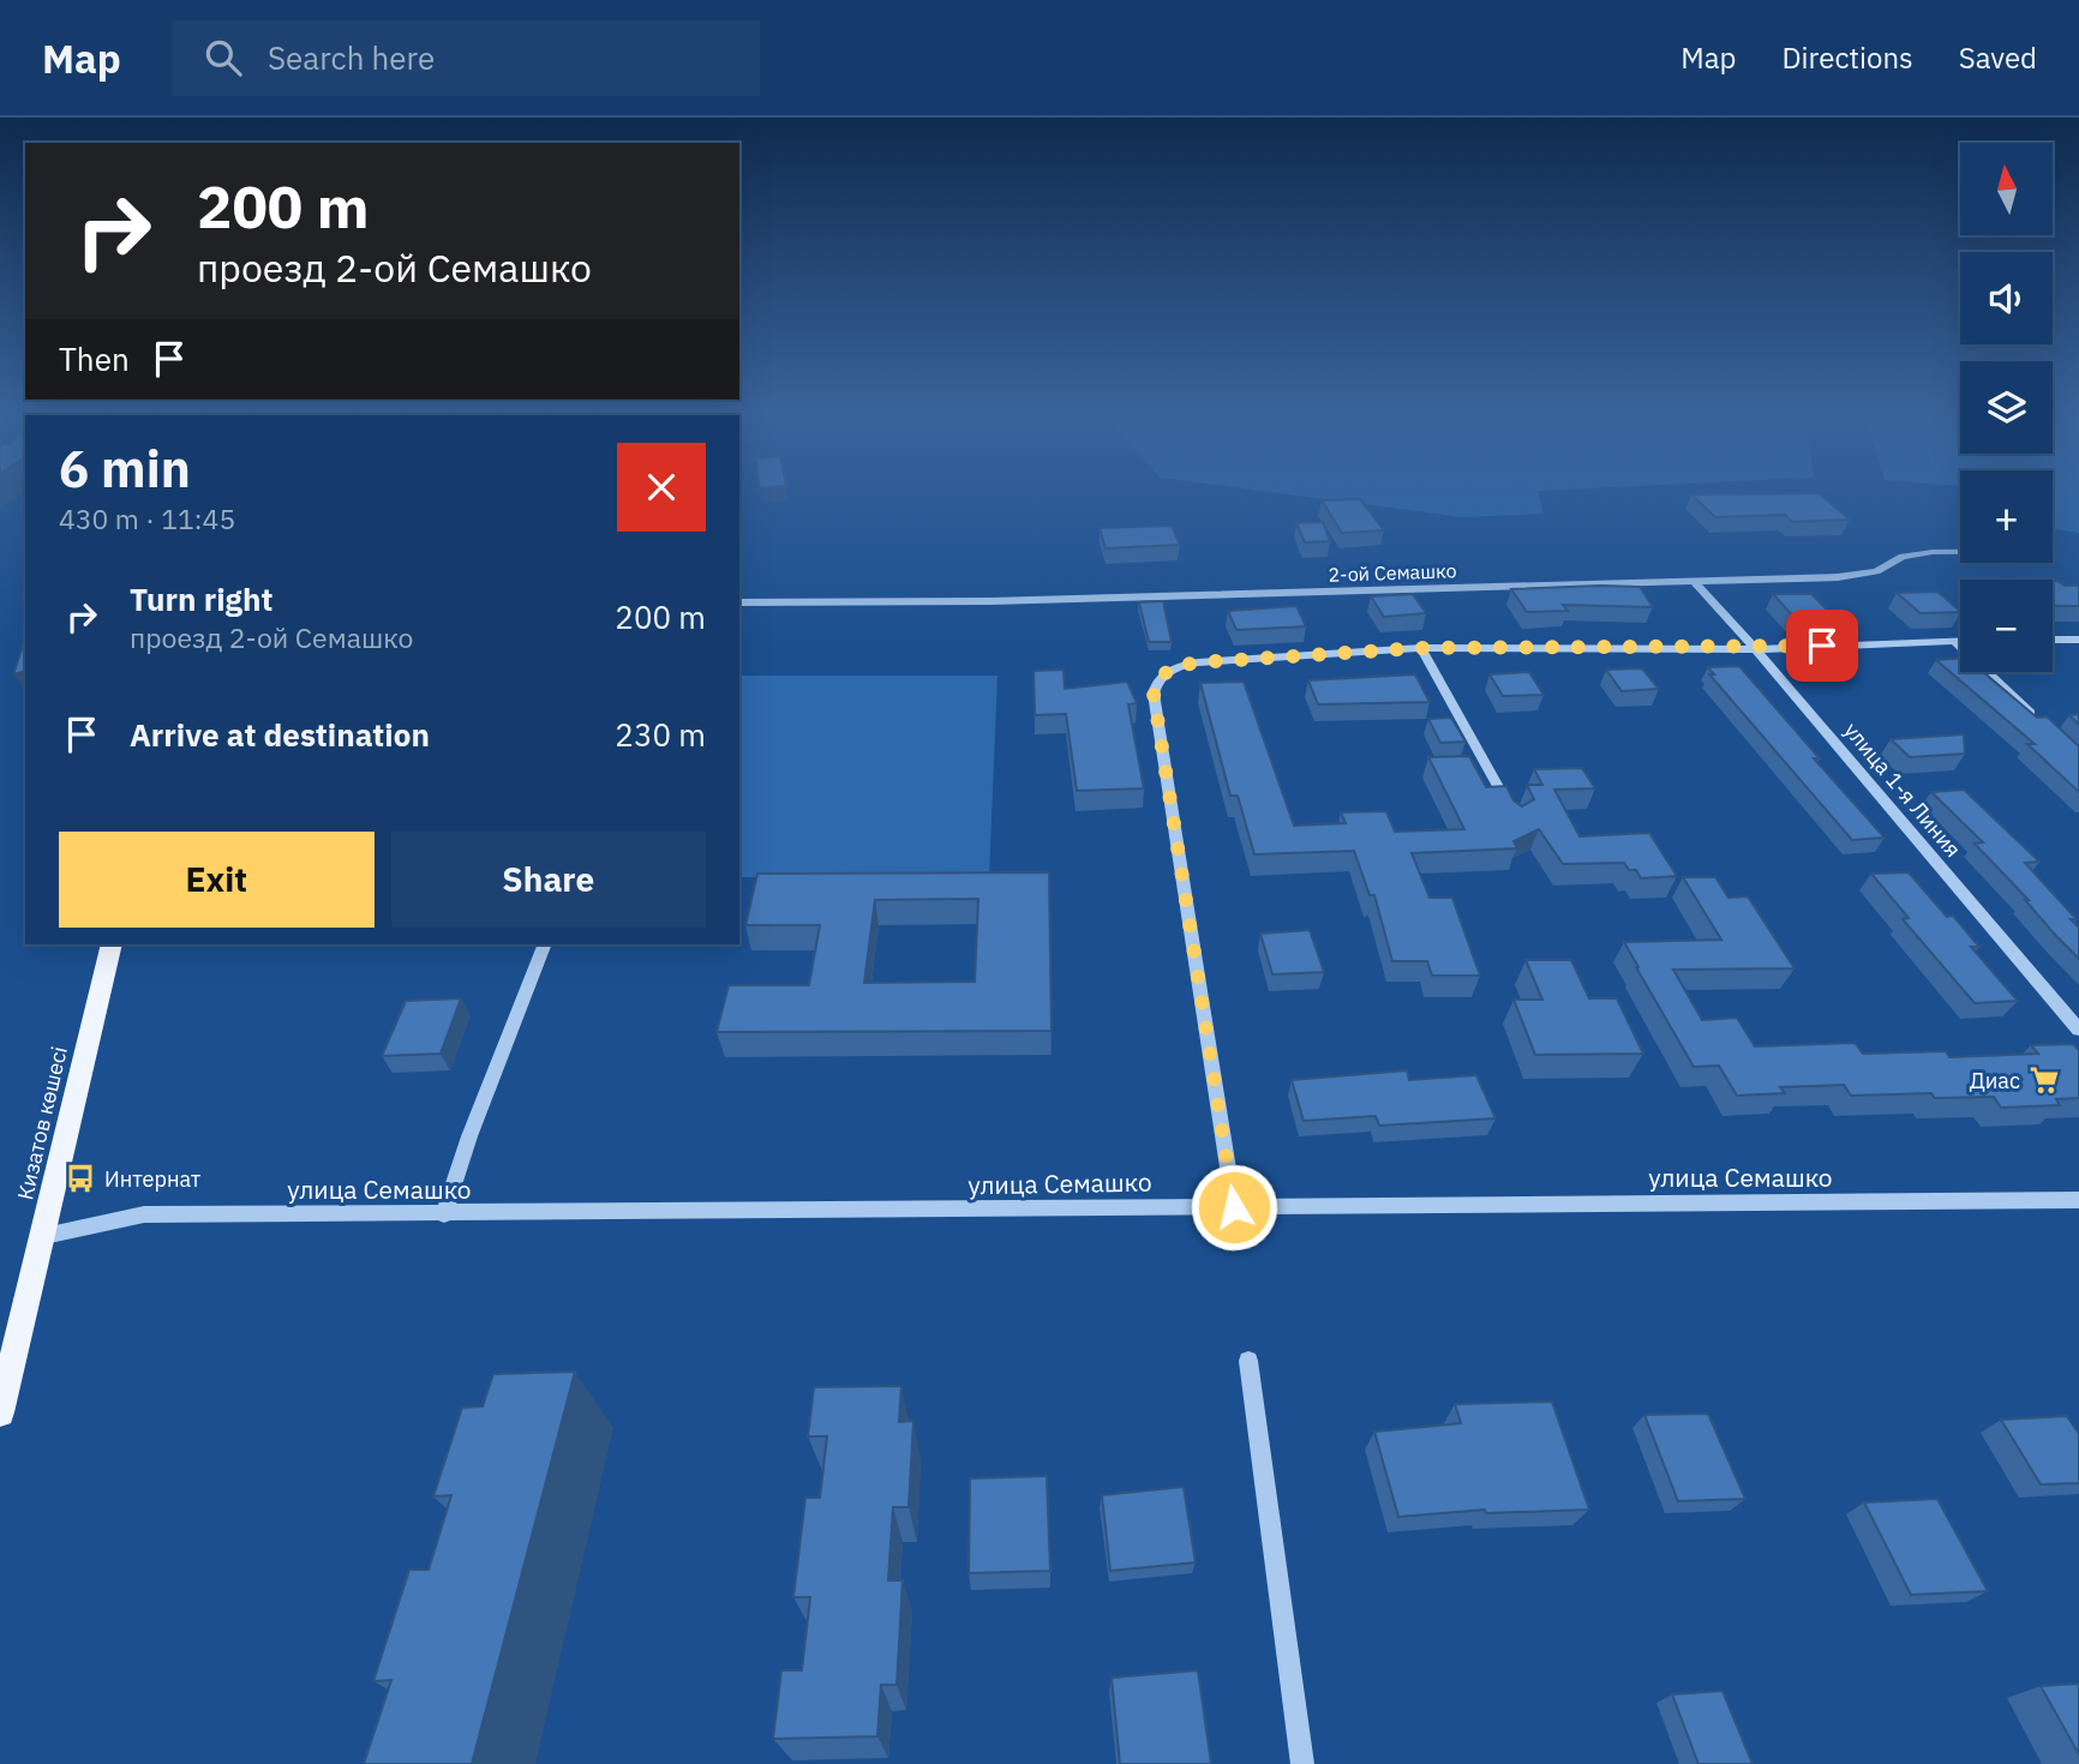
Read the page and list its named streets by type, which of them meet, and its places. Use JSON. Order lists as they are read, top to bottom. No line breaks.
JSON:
{"streets":{"main road":["Кизатов көшесі"],"street":["2-ой Семашко","улица 1-я Линия","улица Семашко"]},"crossings":[["2-ой Семашко","улица 1-я Линия"],["Кизатов көшесі","улица Семашко"]],"places":{"supermarket":["Диас"],"bus stop":["Интернат"]},"north":"top","page":{"header":"Map","search":"Search here","nav":["Map","Directions","Saved"],"map_buttons":["+","−"],"turn":["200 m","проезд 2-ой Семашко"],"then":"Then","heading":["6 min","430 m · 11:45"],"list":[{"name":"Turn right","note":"проезд 2-ой Семашко","value":"200 m"},{"name":"Arrive at destination","value":"230 m"}],"buttons":["Exit","Share"]}}
